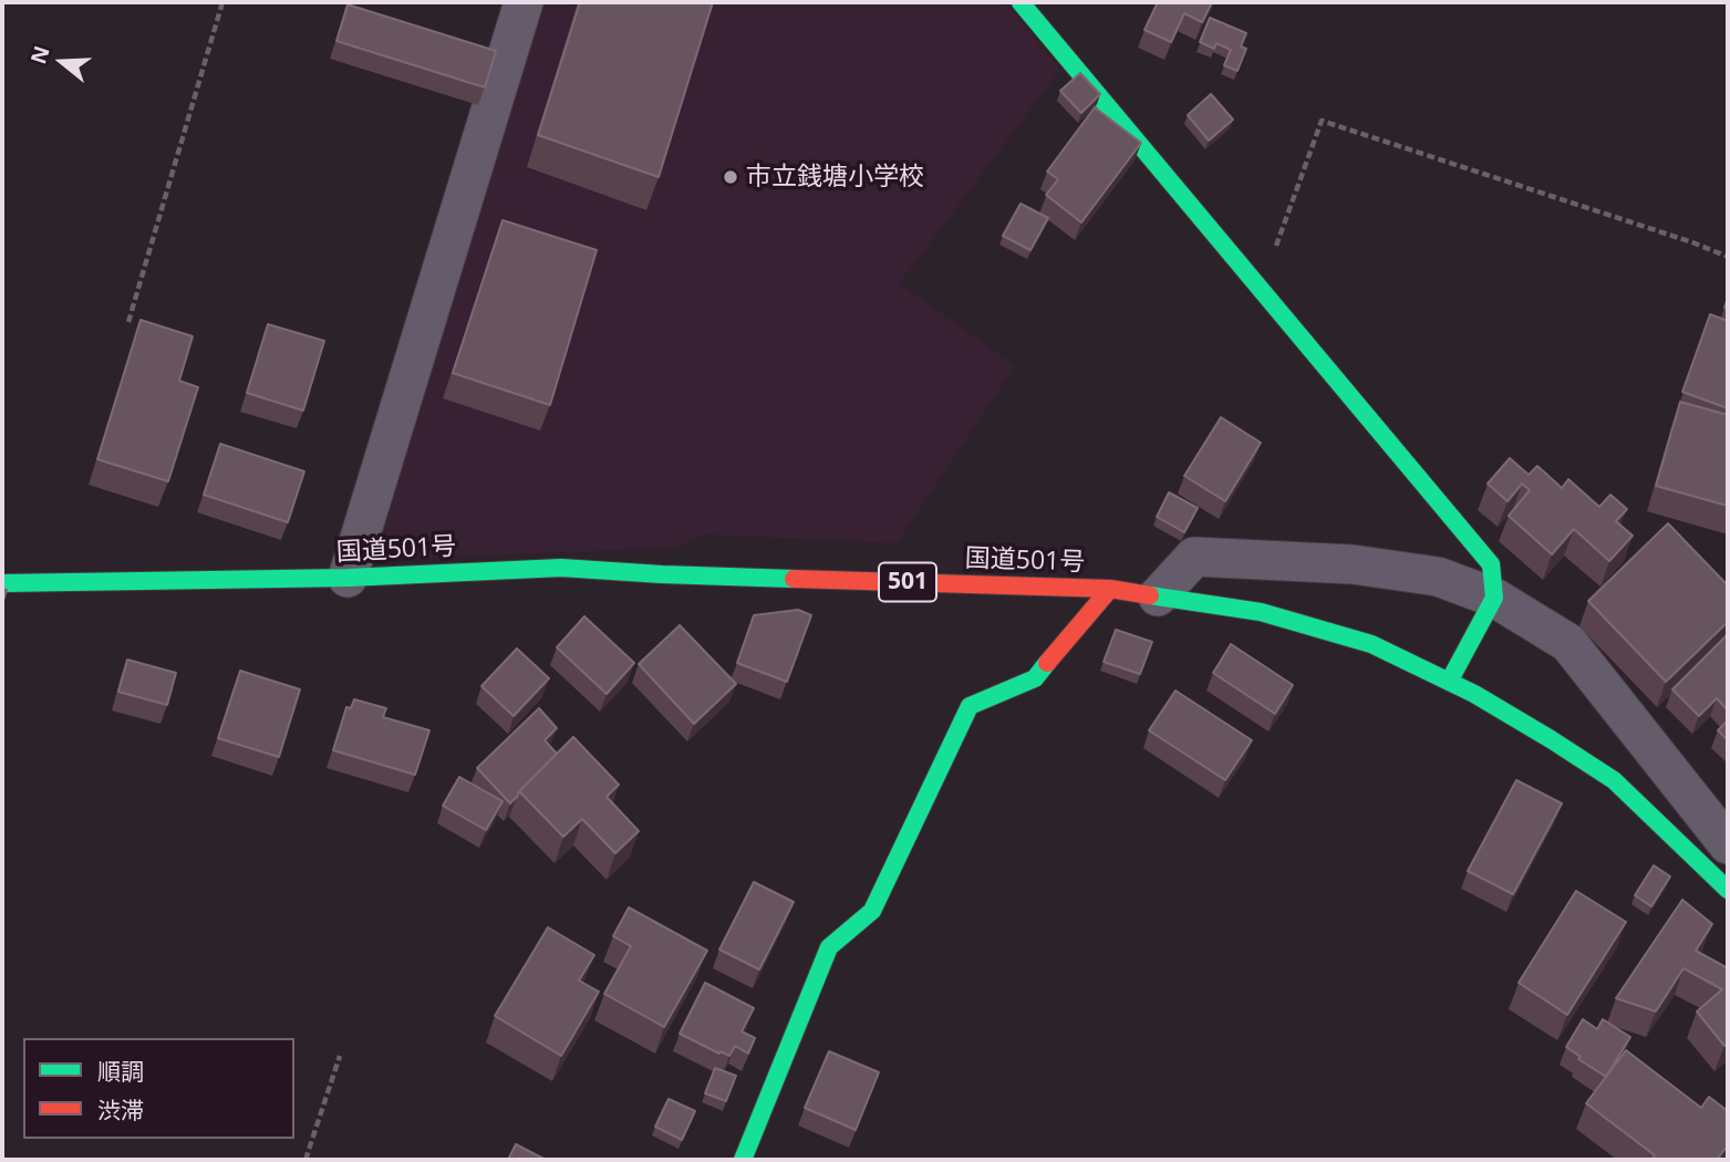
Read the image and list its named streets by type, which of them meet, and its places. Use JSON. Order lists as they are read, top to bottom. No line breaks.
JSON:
{"streets":{"main road":["国道501号","501"]},"places":["市立銭塘小学校"],"legend":["順調","渋滞"],"north":"left"}
